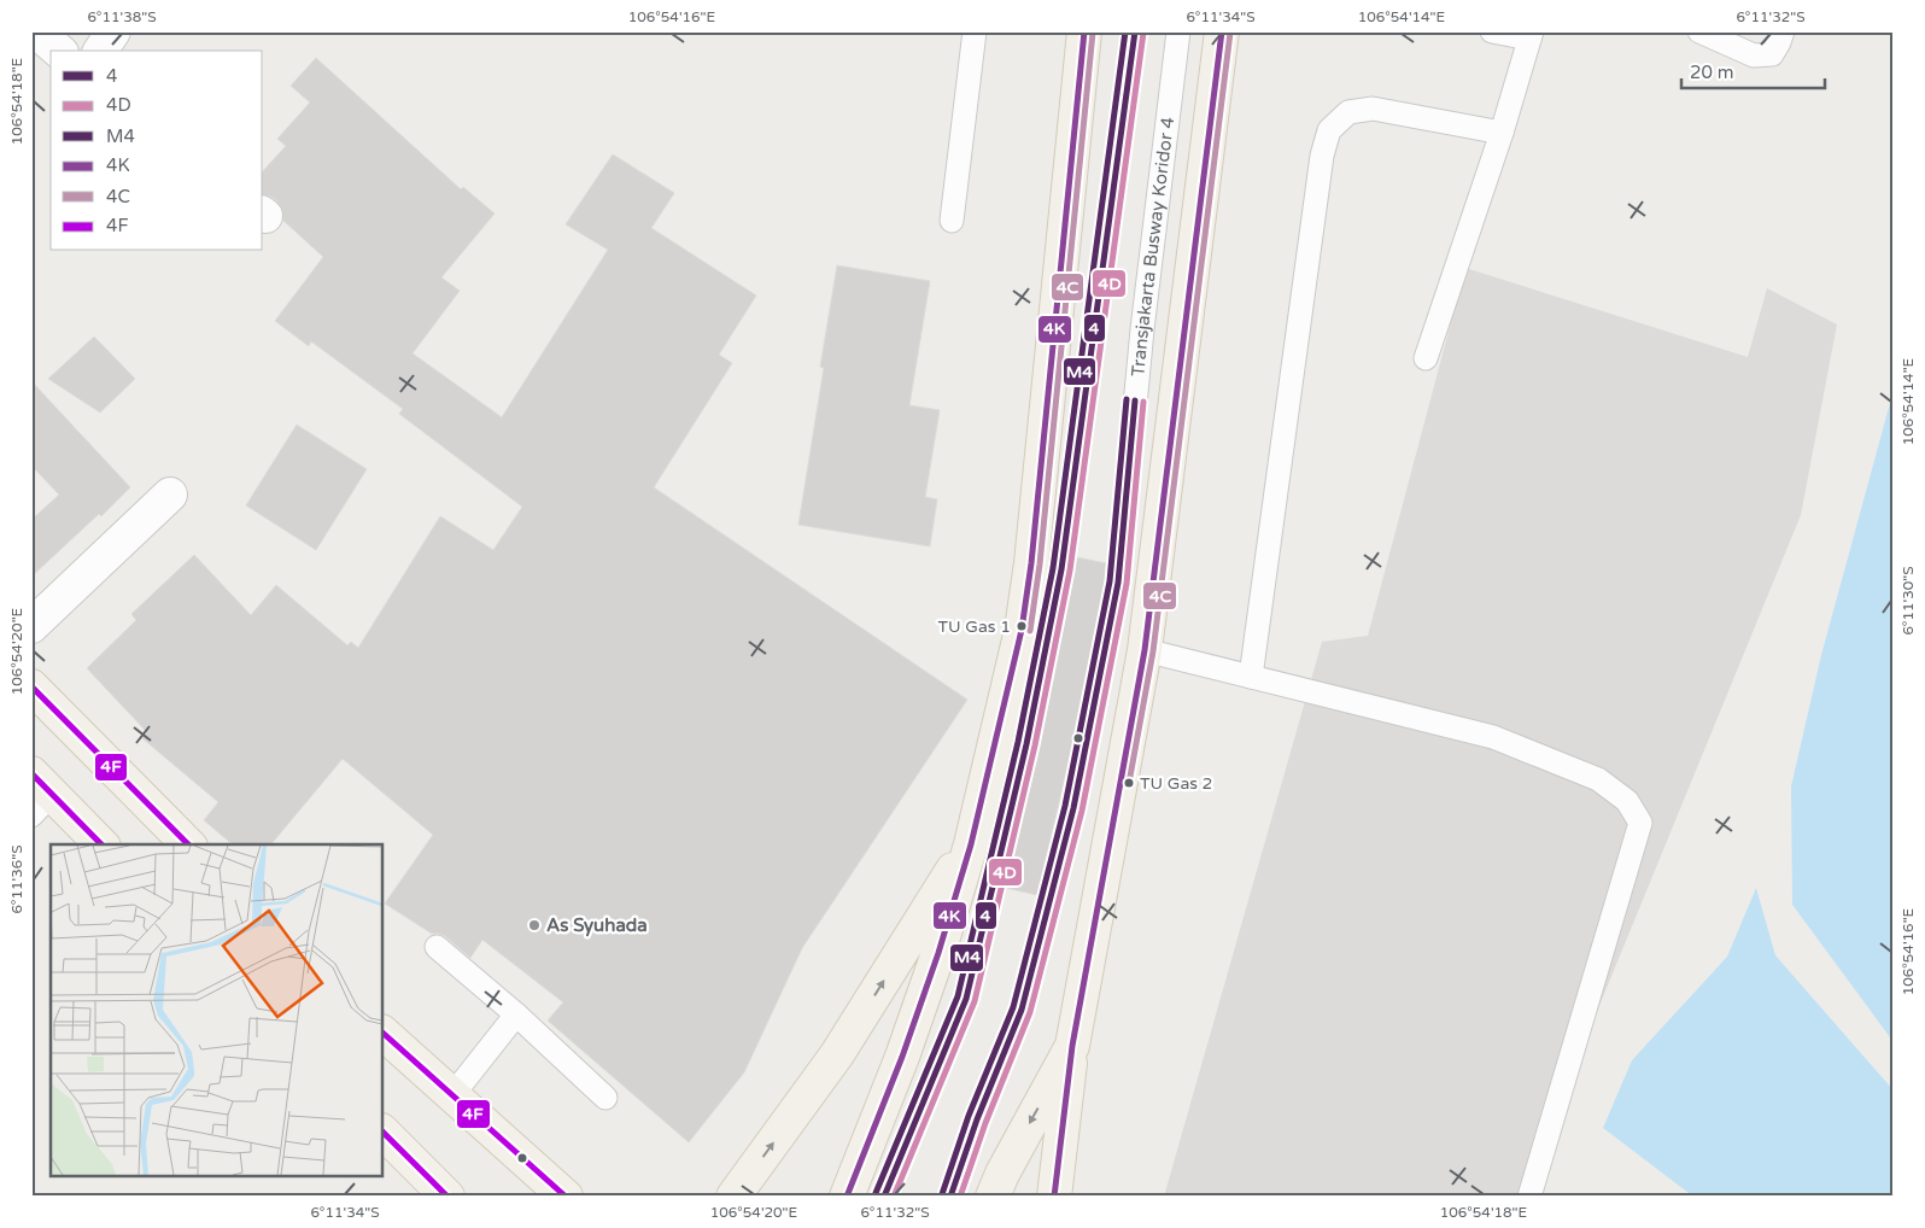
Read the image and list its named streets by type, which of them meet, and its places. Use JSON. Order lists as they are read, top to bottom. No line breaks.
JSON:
{"streets":{"lane":["Transjakarta Busway Koridor 4"]},"places":["TU Gas 1","TU Gas 2","As Syuhada"],"lines":["transit line 4","transit line M4","transit line 4K","transit line 4D","transit line 4C","transit line 4F"],"legend":["4","4D","M4","4K","4C","4F"],"scale_bar":"20 m","coordinates":["6°11'38\"S","106°54'16\"E","6°11'34\"S","106°54'14\"E","6°11'32\"S","106°54'18\"E","6°11'30\"S","106°54'20\"E","6°11'36\"S"]}
